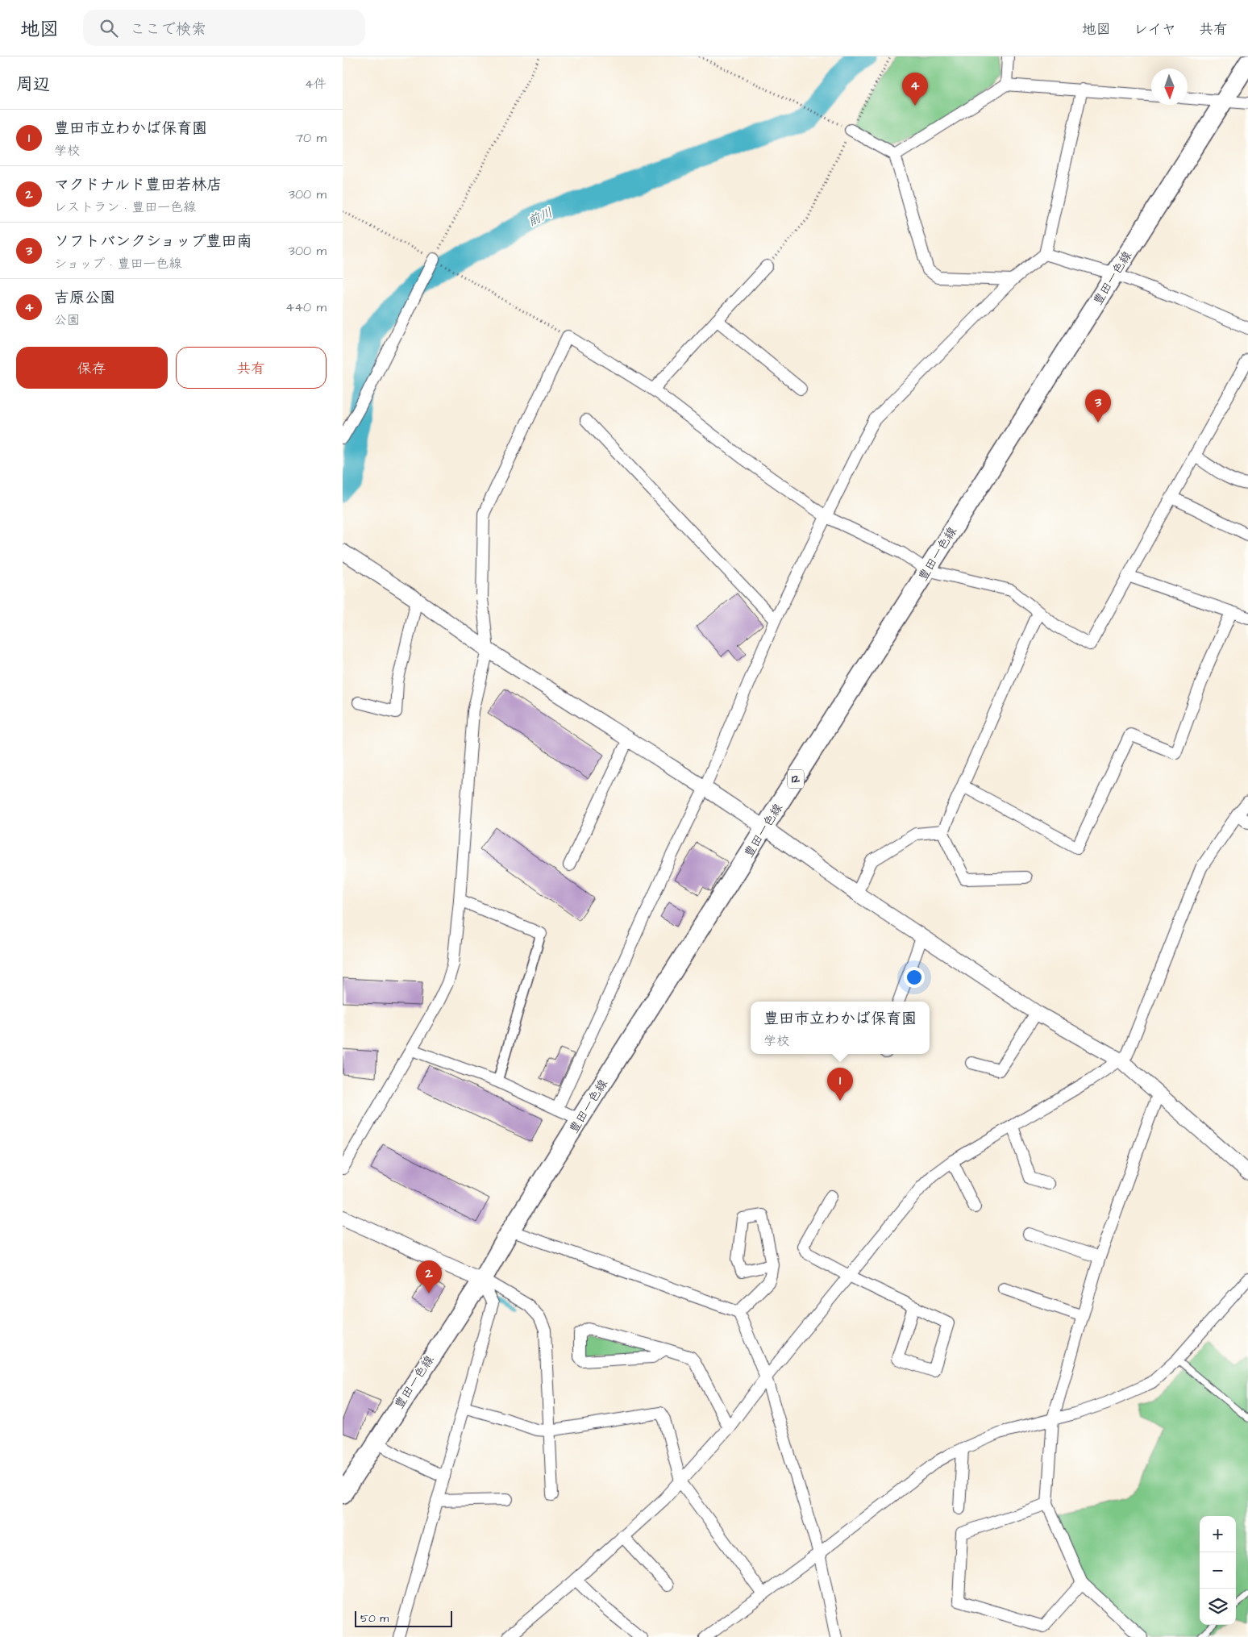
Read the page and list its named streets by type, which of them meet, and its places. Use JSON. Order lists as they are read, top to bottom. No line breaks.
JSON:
{"streets":{"main road":["豊田一色線","12"]},"water":["前川"],"scale_bar":"50 m","north":"bottom","page":{"header":"地図","search":"ここで検索","nav":["地図","レイヤ","共有"],"heading":["周辺","4件"],"pins":["4","3","1","2"],"list":[{"mark":"1","name":"豊田市立わかば保育園","note":"学校","value":"70 m"},{"mark":"2","name":"マクドナルド豊田若林店","note":"レストラン · 豊田一色線","value":"300 m"},{"mark":"3","name":"ソフトバンクショップ豊田南","note":"ショップ · 豊田一色線","value":"300 m"},{"mark":"4","name":"吉原公園","note":"公園","value":"440 m"}],"buttons":["保存","共有"],"popup":["豊田市立わかば保育園","学校"],"map_buttons":["+","−"],"scale":"50 m"}}
